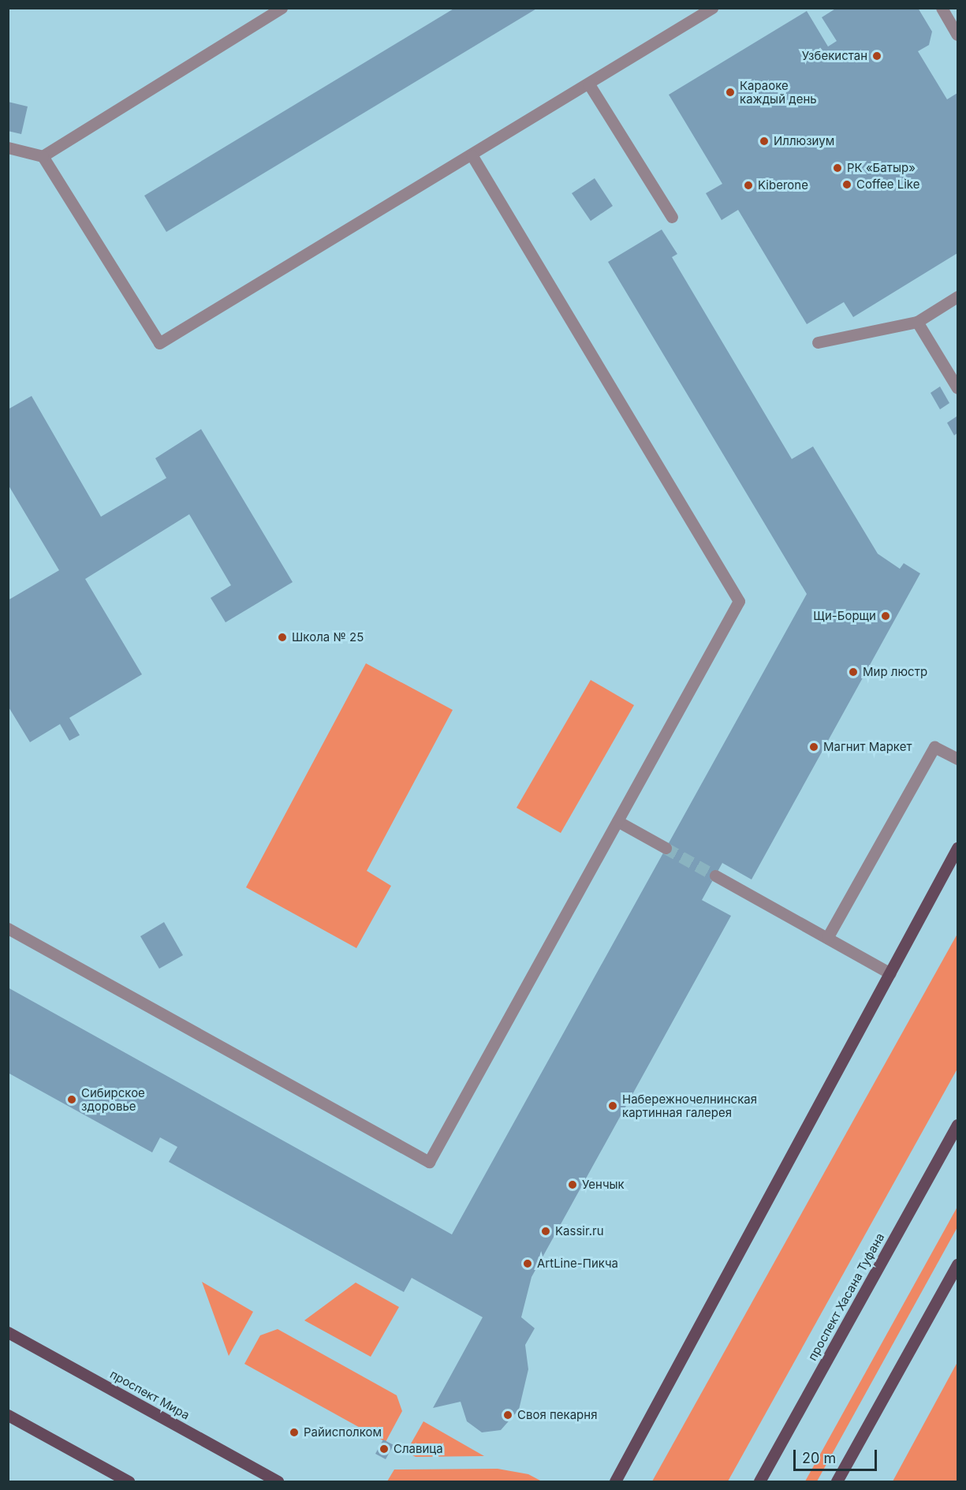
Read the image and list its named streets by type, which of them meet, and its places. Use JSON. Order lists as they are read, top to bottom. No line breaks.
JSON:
{"streets":{"main road":["проспект Хасана Туфана","проспект Мира"]},"places":["Узбекистан","Караоке каждый день","Иллюзиум","РК «Батыр»","Coffee Like","Kiberone","Щи-Борщи","Школа № 25","Мир люстр","Магнит Маркет","Сибирское здоровье","Набережночелнинская картинная галерея","Уенчык","Kassir.ru","ArtLine-Пикча","Своя пекарня","Райисполком","Славица"],"scale_bar":"20 m"}
